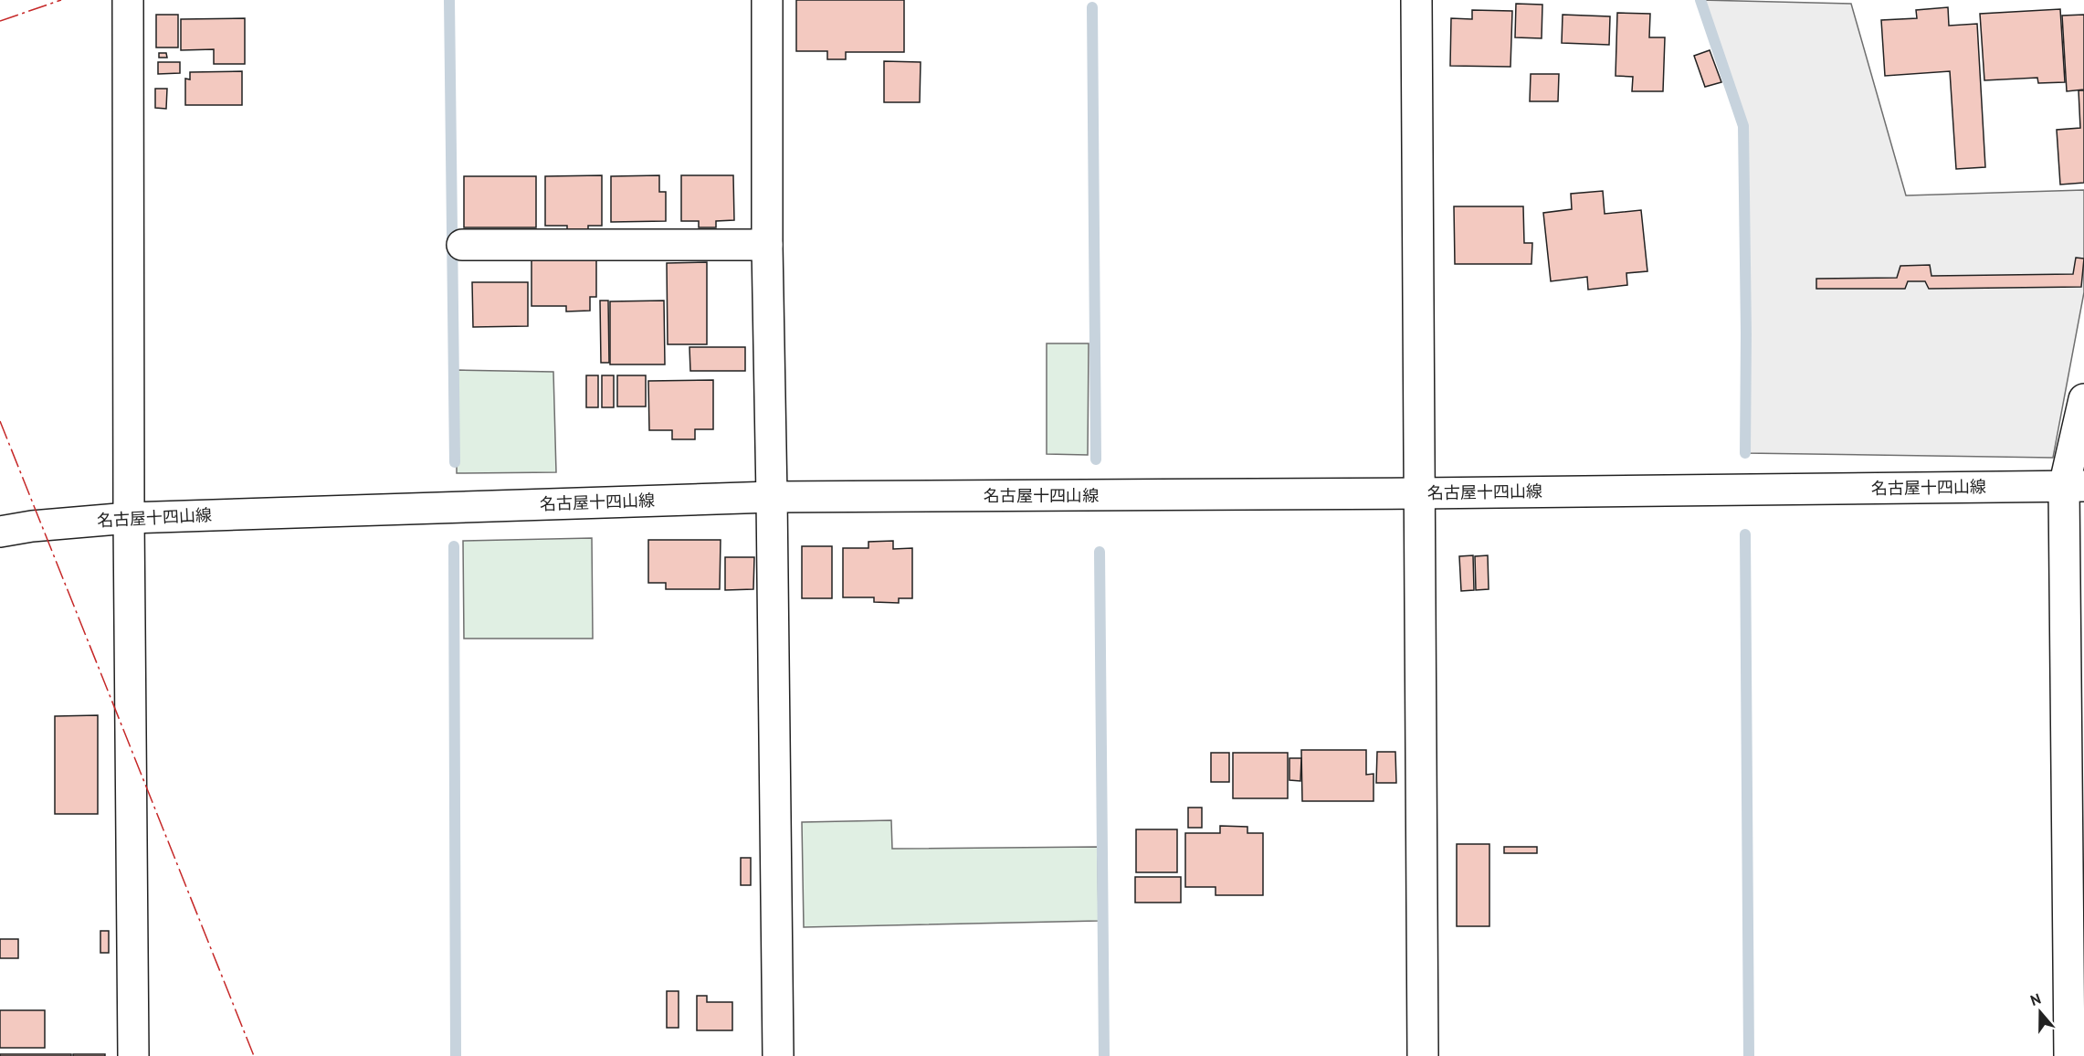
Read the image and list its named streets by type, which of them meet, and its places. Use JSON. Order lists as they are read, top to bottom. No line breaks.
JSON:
{"streets":{"street":["名古屋十四山線"]},"north":"top"}
